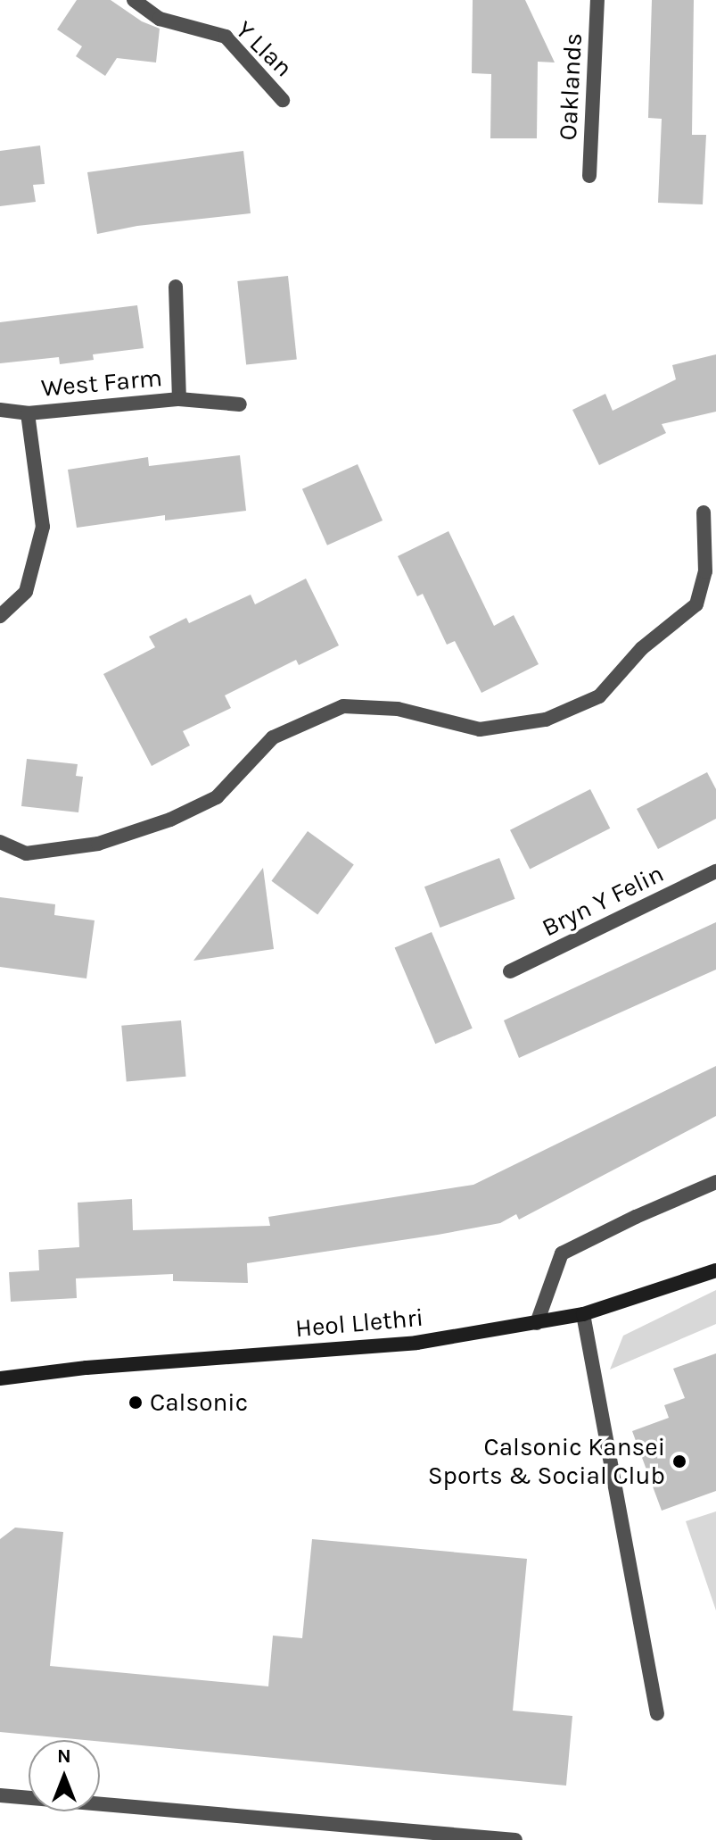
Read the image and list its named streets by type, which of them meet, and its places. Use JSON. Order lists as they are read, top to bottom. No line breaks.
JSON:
{"streets":{"main road":["Heol Llethri"],"street":["Y Llan","Oaklands","West Farm","Bryn Y Felin"]},"places":["Calsonic","Calsonic Kansei Sports & Social Club"],"north":"top"}
